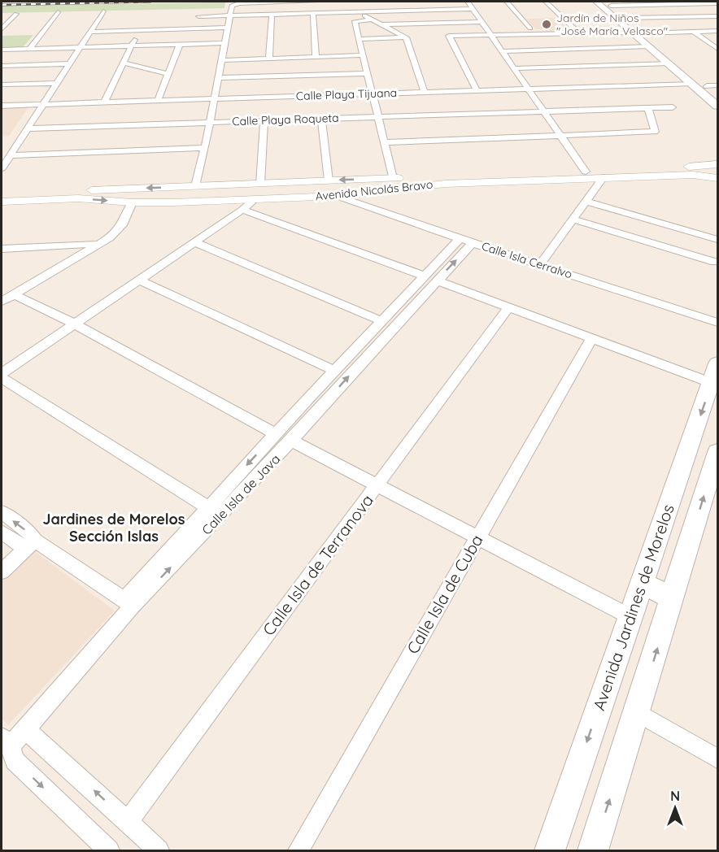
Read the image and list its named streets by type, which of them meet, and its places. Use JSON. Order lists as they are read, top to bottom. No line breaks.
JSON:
{"streets":{"main road":["Avenida Jardines de Morelos"],"street":["Calle Playa Tijuana","Calle Playa Roqueta","Avenida Nicolás Bravo","Calle Isla Cerralvo","Calle Isla de Java","Calle Isla de Terranova","Calle Isla de Cuba"]},"crossings":[["Avenida Nicolás Bravo","Calle Isla Cerralvo"],["Calle Isla Cerralvo","Calle Isla de Java"]],"districts":["Jardines de Morelos Sección Islas"],"places":["Jardín de Niños \"José María Velasco\""],"north":"top"}
